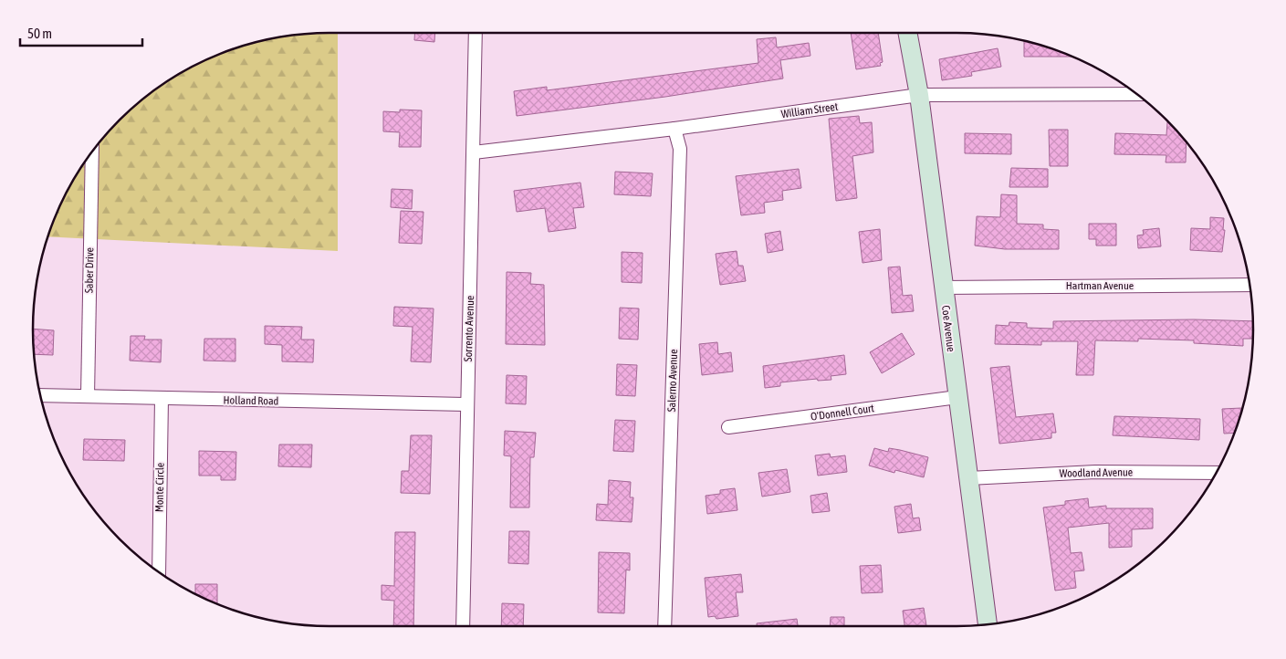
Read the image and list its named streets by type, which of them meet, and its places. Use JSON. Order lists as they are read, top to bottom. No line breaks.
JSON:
{"streets":{"street":["William Street","Saber Drive","Hartman Avenue","Sorrento Avenue","Coe Avenue","Salerno Avenue","Holland Road","O'Donnell Court","Woodland Avenue","Monte Circle"]},"crossings":[["William Street","Sorrento Avenue"],["William Street","Coe Avenue"],["William Street","Salerno Avenue"],["Saber Drive","Holland Road"],["Hartman Avenue","Coe Avenue"],["Sorrento Avenue","Holland Road"],["Coe Avenue","O'Donnell Court"],["Coe Avenue","Woodland Avenue"],["Holland Road","Monte Circle"]],"scale_bar":"50 m"}
